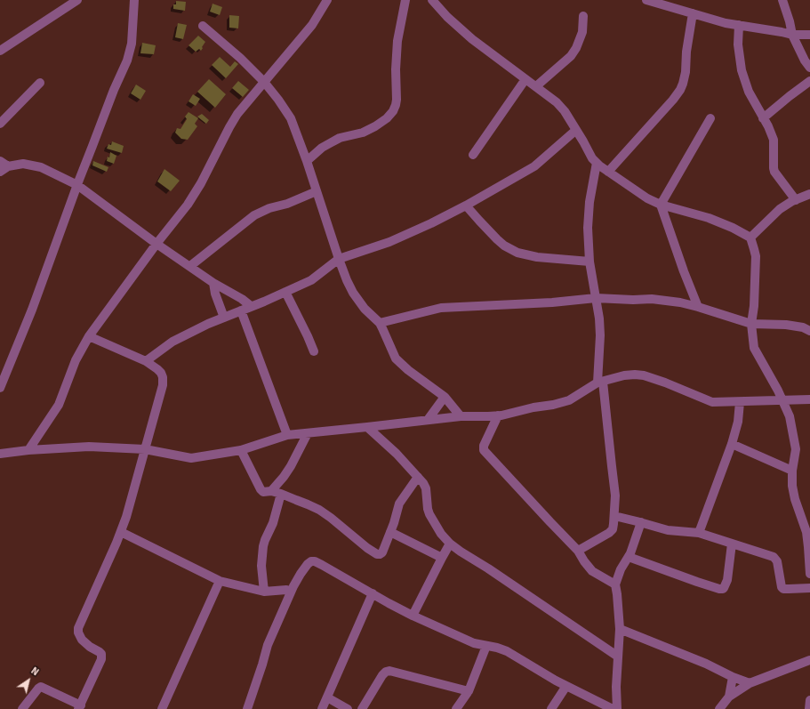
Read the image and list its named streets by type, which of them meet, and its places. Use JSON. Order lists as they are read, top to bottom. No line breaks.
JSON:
{"north":"top right"}
